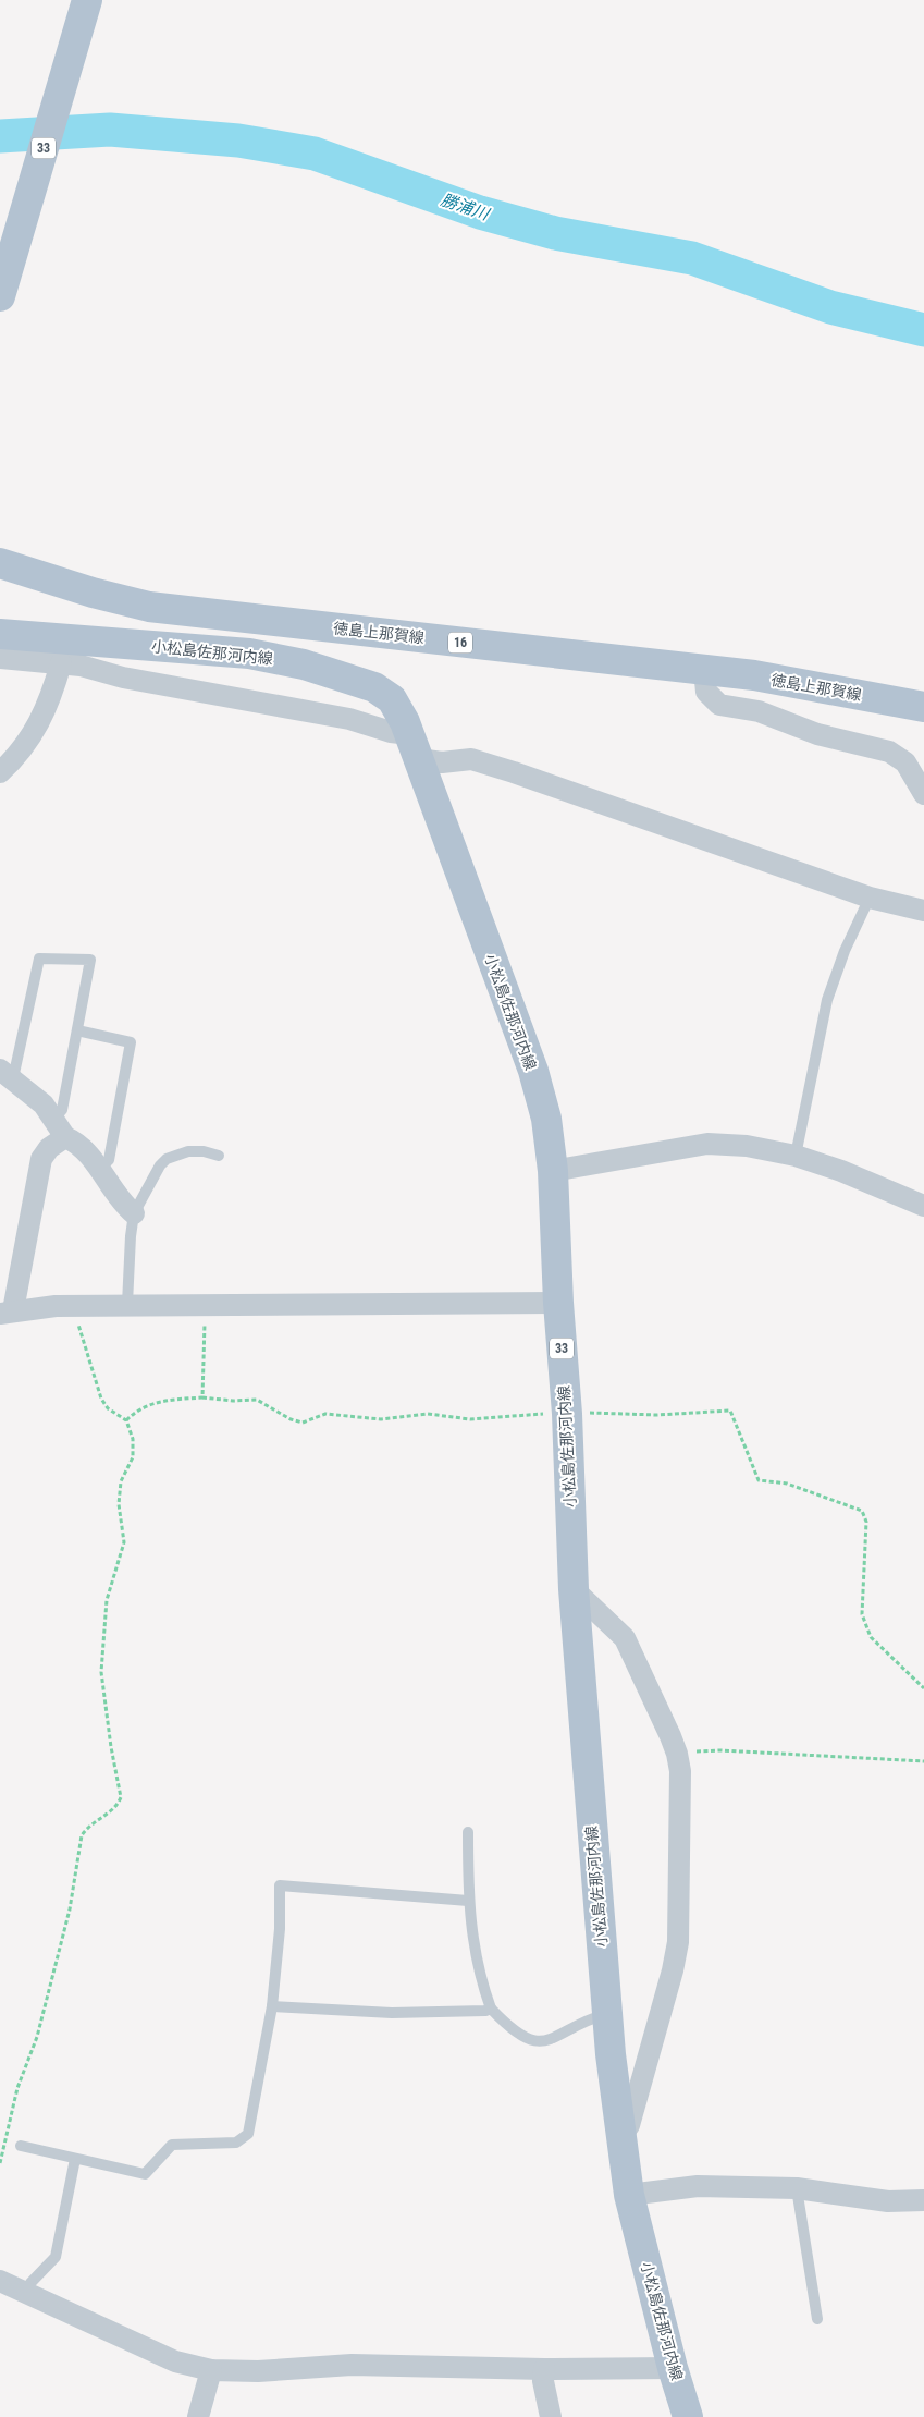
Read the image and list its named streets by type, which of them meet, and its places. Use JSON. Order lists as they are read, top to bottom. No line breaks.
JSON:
{"streets":{"main road":["33","徳島上那賀線","16","小松島佐那河内線"]},"water":["勝浦川"]}
